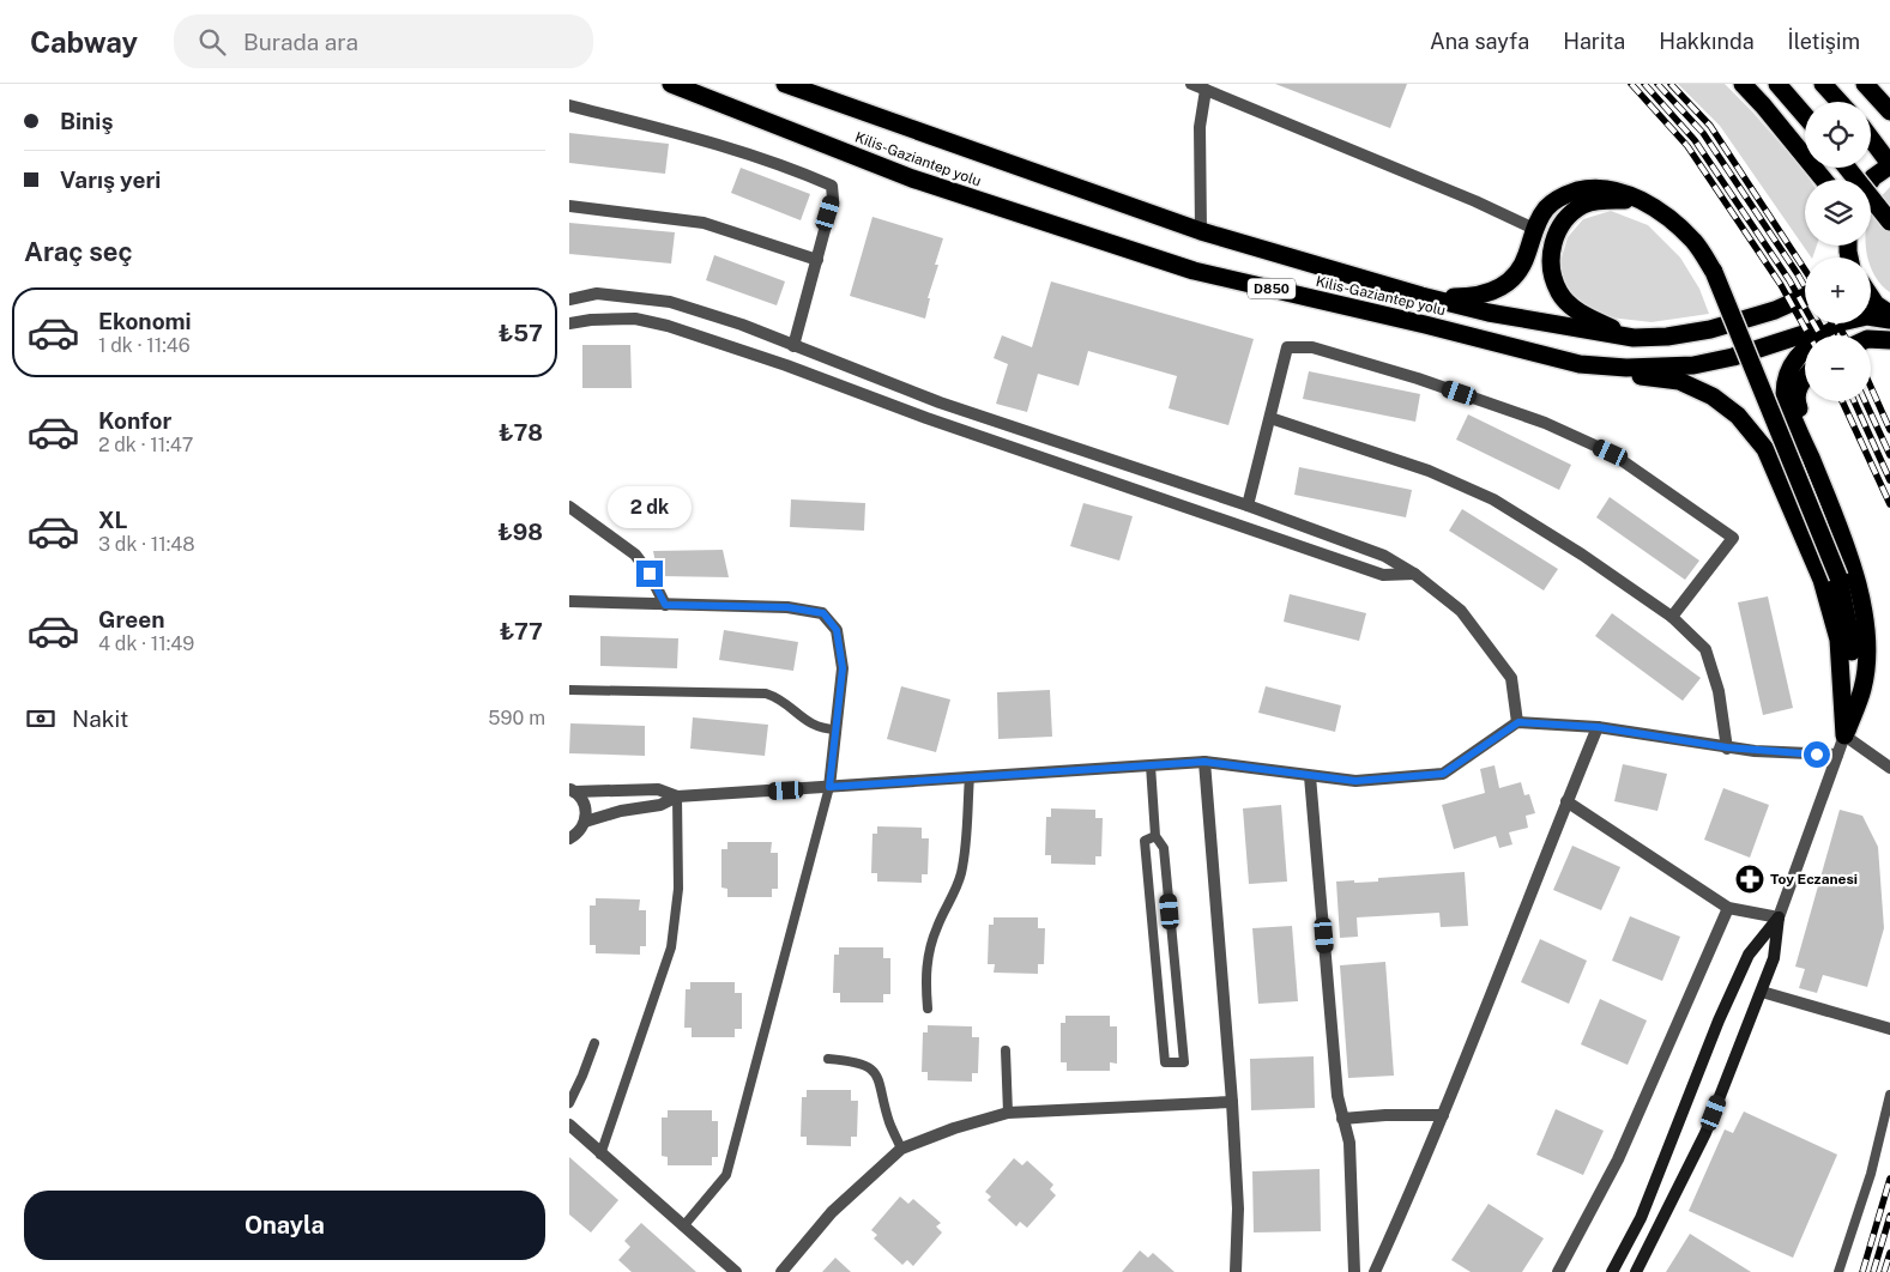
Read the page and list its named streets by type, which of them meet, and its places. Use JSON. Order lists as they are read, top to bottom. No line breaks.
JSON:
{"streets":{"highway":["Kilis-Gaziantep yolu","D850"]},"places":{"pharmacy":["Toy Eczanesi"]},"page":{"header":"Cabway","search":"Burada ara","nav":["Ana sayfa","Harita","Hakkında","İletişim"],"banner":["Biniş","Varış yeri"],"map_buttons":["+","−"],"heading":"Araç seç","list":[{"name":"Ekonomi","note":"1 dk · 11:46","value":"₺57"},{"name":"Konfor","note":"2 dk · 11:47","value":"₺78"},{"name":"XL","note":"3 dk · 11:48","value":"₺98"},{"name":"Green","note":"4 dk · 11:49","value":"₺77"}],"bubble":"2 dk","pay":["Nakit","590 m"],"buttons":"Onayla"}}
